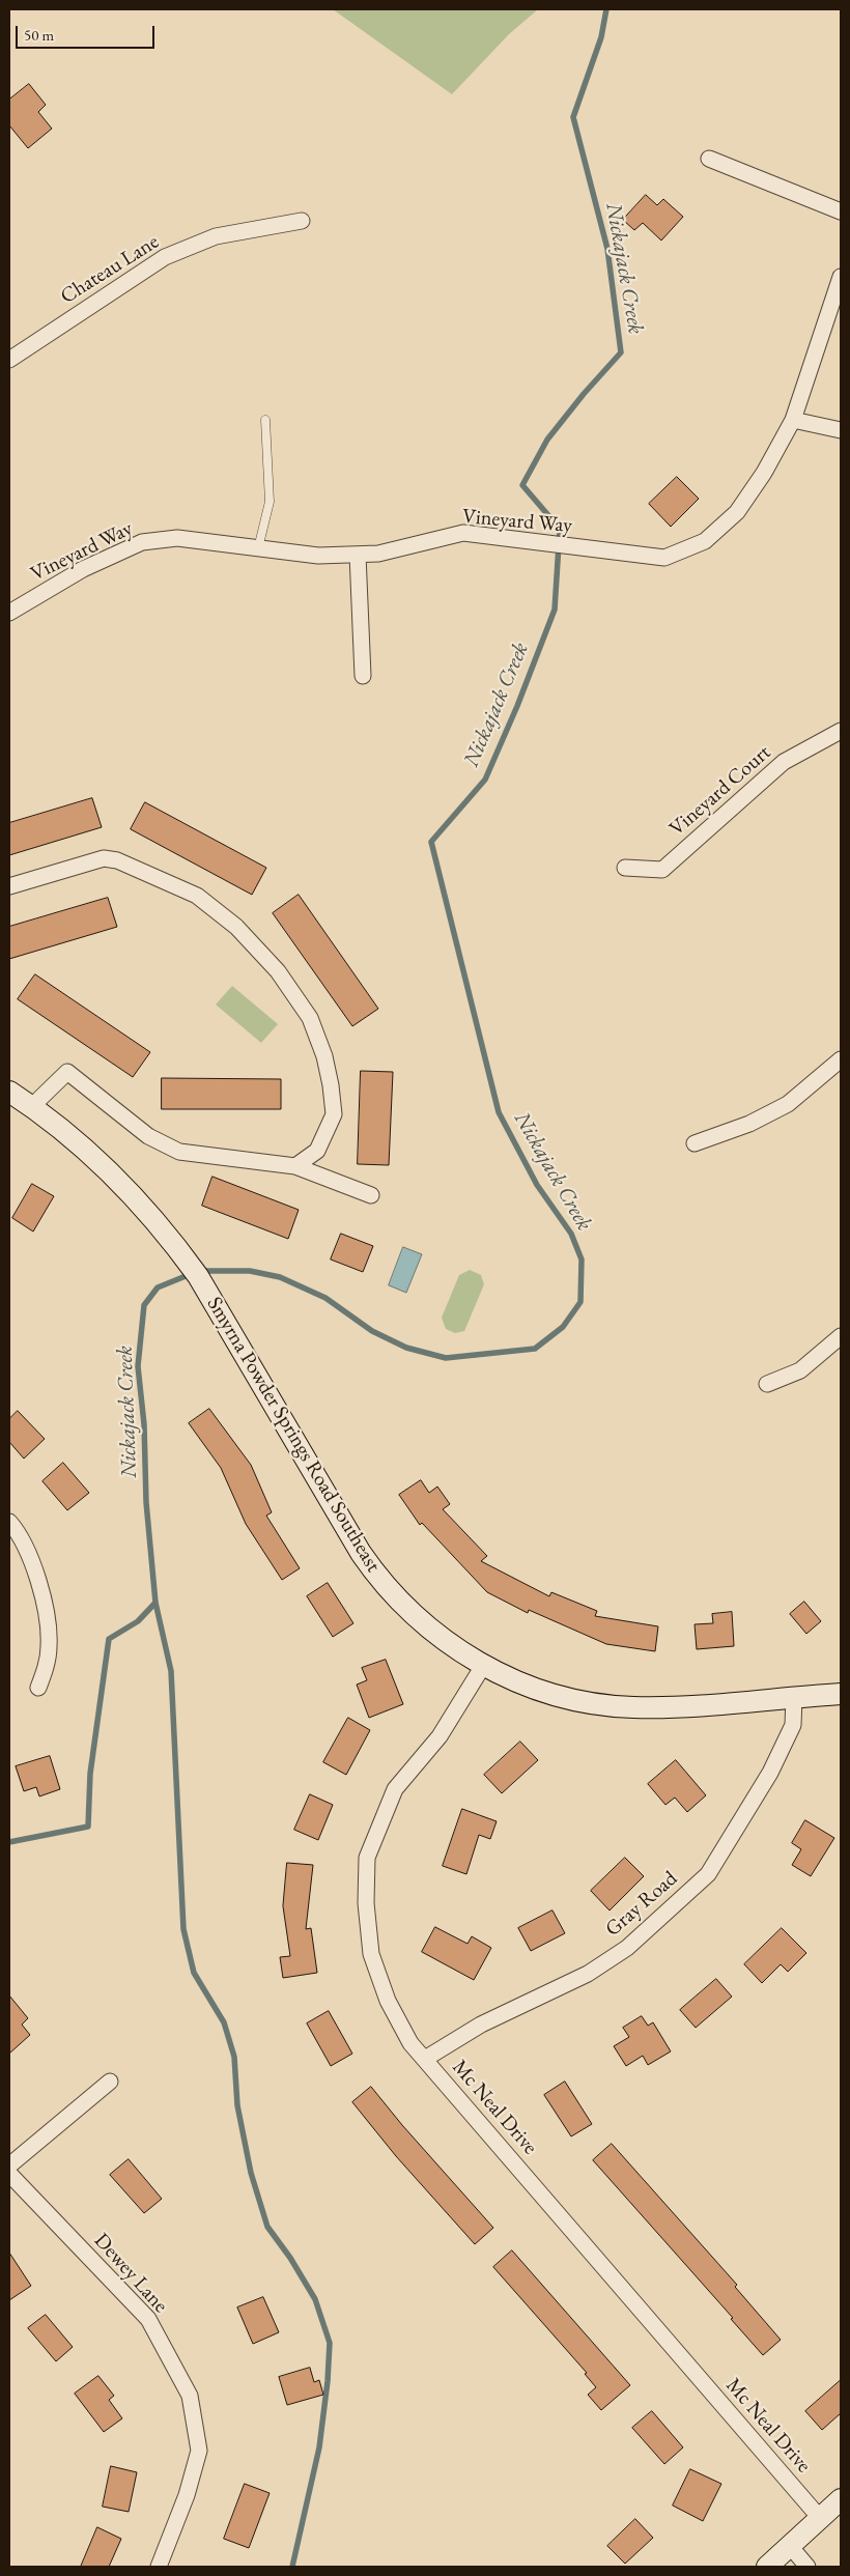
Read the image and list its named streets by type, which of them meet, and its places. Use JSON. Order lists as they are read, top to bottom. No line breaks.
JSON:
{"streets":{"street":["Chateau Lane","Vineyard Way","Vineyard Court","Smyrna Powder Springs Road Southeast","Gray Road","Mc Neal Drive","Dewey Lane"]},"crossings":[["Smyrna Powder Springs Road Southeast","Gray Road"],["Smyrna Powder Springs Road Southeast","Mc Neal Drive"],["Gray Road","Mc Neal Drive"]],"water":["Nickajack Creek"],"scale_bar":"50 m"}
